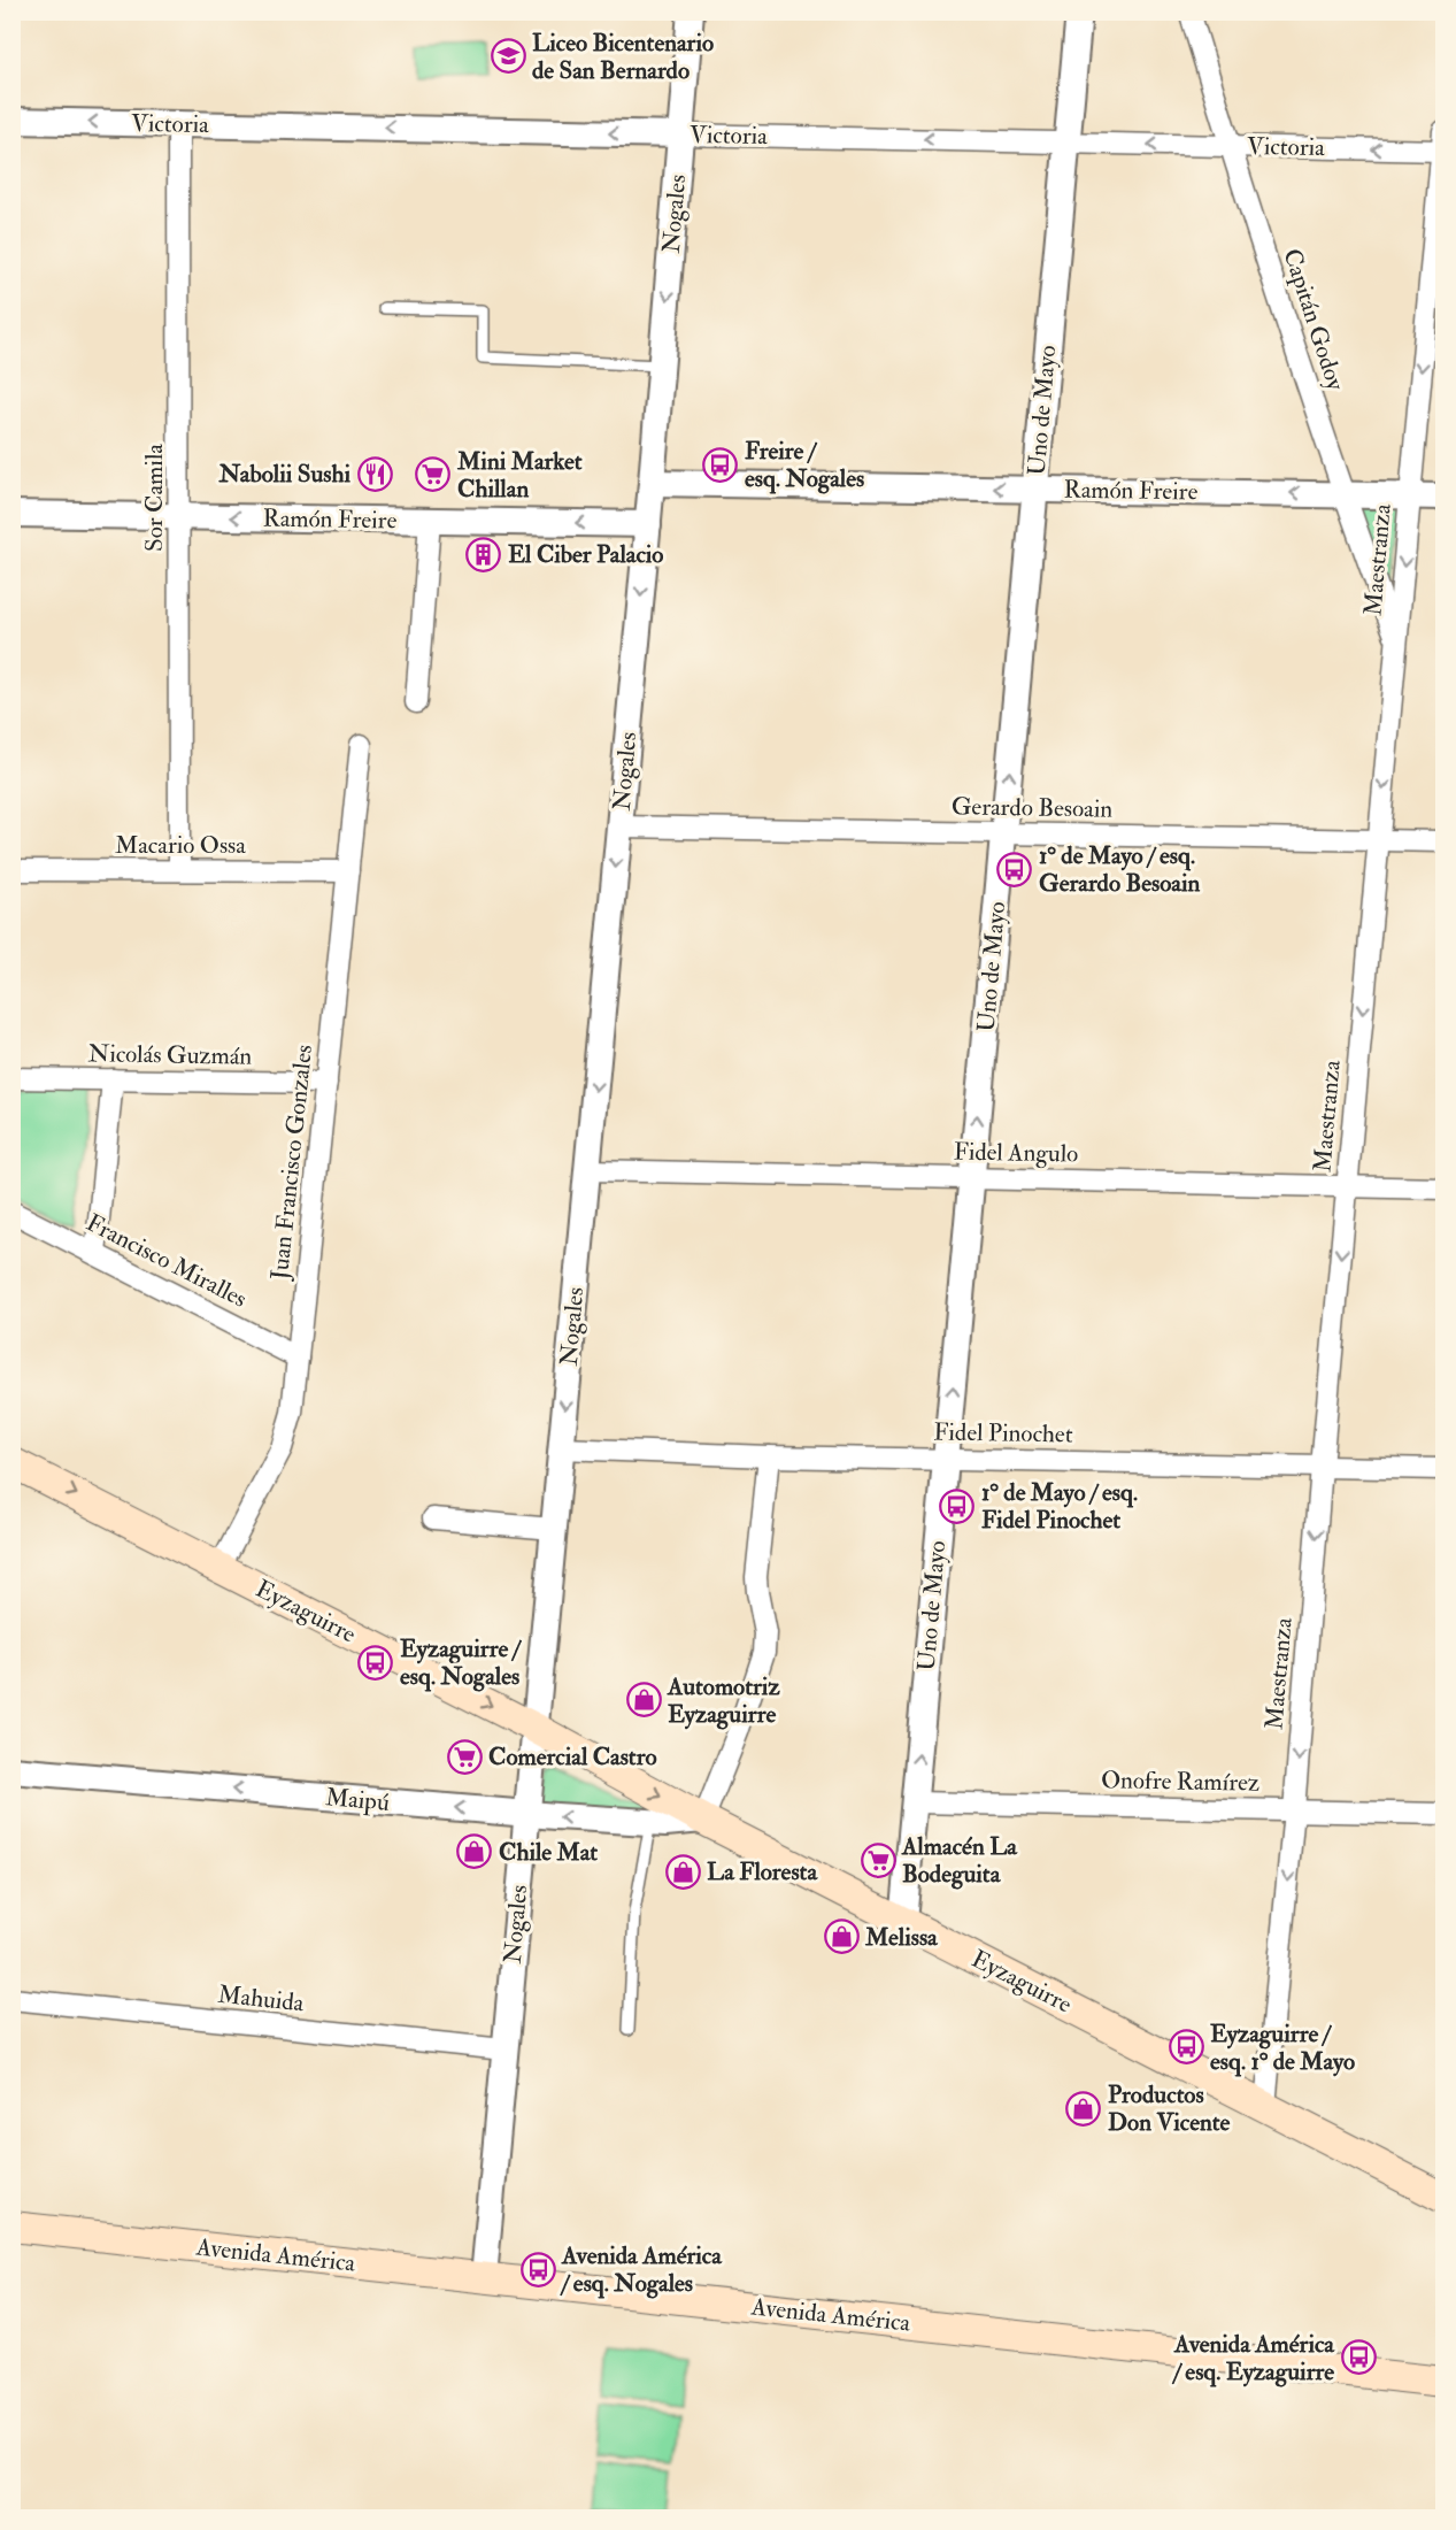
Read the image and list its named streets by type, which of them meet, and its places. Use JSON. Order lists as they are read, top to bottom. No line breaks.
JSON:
{"streets":{"main road":["Eyzaguirre","Avenida América"],"street":["Victoria","Nogales","Capitán Godoy","Uno de Mayo","Ramón Freire","Sor Camila","Maestranza","Gerardo Besoain","Macario Ossa","Nicolás Guzmán","Fidel Angulo","Juan Francisco Gonzales","Francisco Miralles","Fidel Pinochet","Onofre Ramírez","Maipú","Mahuida"]},"crossings":[["Victoria","Nogales"],["Victoria","Capitán Godoy"],["Victoria","Uno de Mayo"],["Victoria","Sor Camila"],["Victoria","Maestranza"],["Nogales","Ramón Freire"],["Nogales","Gerardo Besoain"],["Nogales","Fidel Angulo"],["Nogales","Fidel Pinochet"],["Nogales","Eyzaguirre"],["Nogales","Maipú"],["Nogales","Mahuida"],["Nogales","Avenida América"],["Capitán Godoy","Ramón Freire"],["Capitán Godoy","Maestranza"],["Uno de Mayo","Ramón Freire"],["Uno de Mayo","Gerardo Besoain"],["Uno de Mayo","Fidel Angulo"],["Uno de Mayo","Fidel Pinochet"],["Uno de Mayo","Eyzaguirre"],["Uno de Mayo","Onofre Ramírez"],["Ramón Freire","Sor Camila"],["Ramón Freire","Maestranza"],["Sor Camila","Macario Ossa"],["Maestranza","Gerardo Besoain"],["Maestranza","Fidel Angulo"],["Maestranza","Fidel Pinochet"],["Maestranza","Eyzaguirre"],["Maestranza","Onofre Ramírez"],["Macario Ossa","Juan Francisco Gonzales"],["Nicolás Guzmán","Juan Francisco Gonzales"],["Juan Francisco Gonzales","Francisco Miralles"],["Juan Francisco Gonzales","Eyzaguirre"],["Eyzaguirre","Maipú"]],"one_way":["Victoria","Nogales","Uno de Mayo","Ramón Freire","Maestranza","Eyzaguirre","Maipú"],"places":{"school or university":["Liceo Bicentenario de San Bernardo"],"bus stop":["Freire / esq. Nogales","1° de Mayo / esq. Gerardo Besoain","1° de Mayo / esq. Fidel Pinochet","Eyzaguirre / esq. Nogales","Eyzaguirre / esq. 1° de Mayo","Avenida América / esq. Nogales","Avenida América / esq. Eyzaguirre"],"restaurant":["Nabolii Sushi"],"supermarket":["Mini Market Chillan","Comercial Castro","Almacén La Bodeguita"],"building":["El Ciber Palacio"],"shop":["Automotriz Eyzaguirre","Chile Mat","La Floresta","Melissa","Productos Don Vicente"]}}
